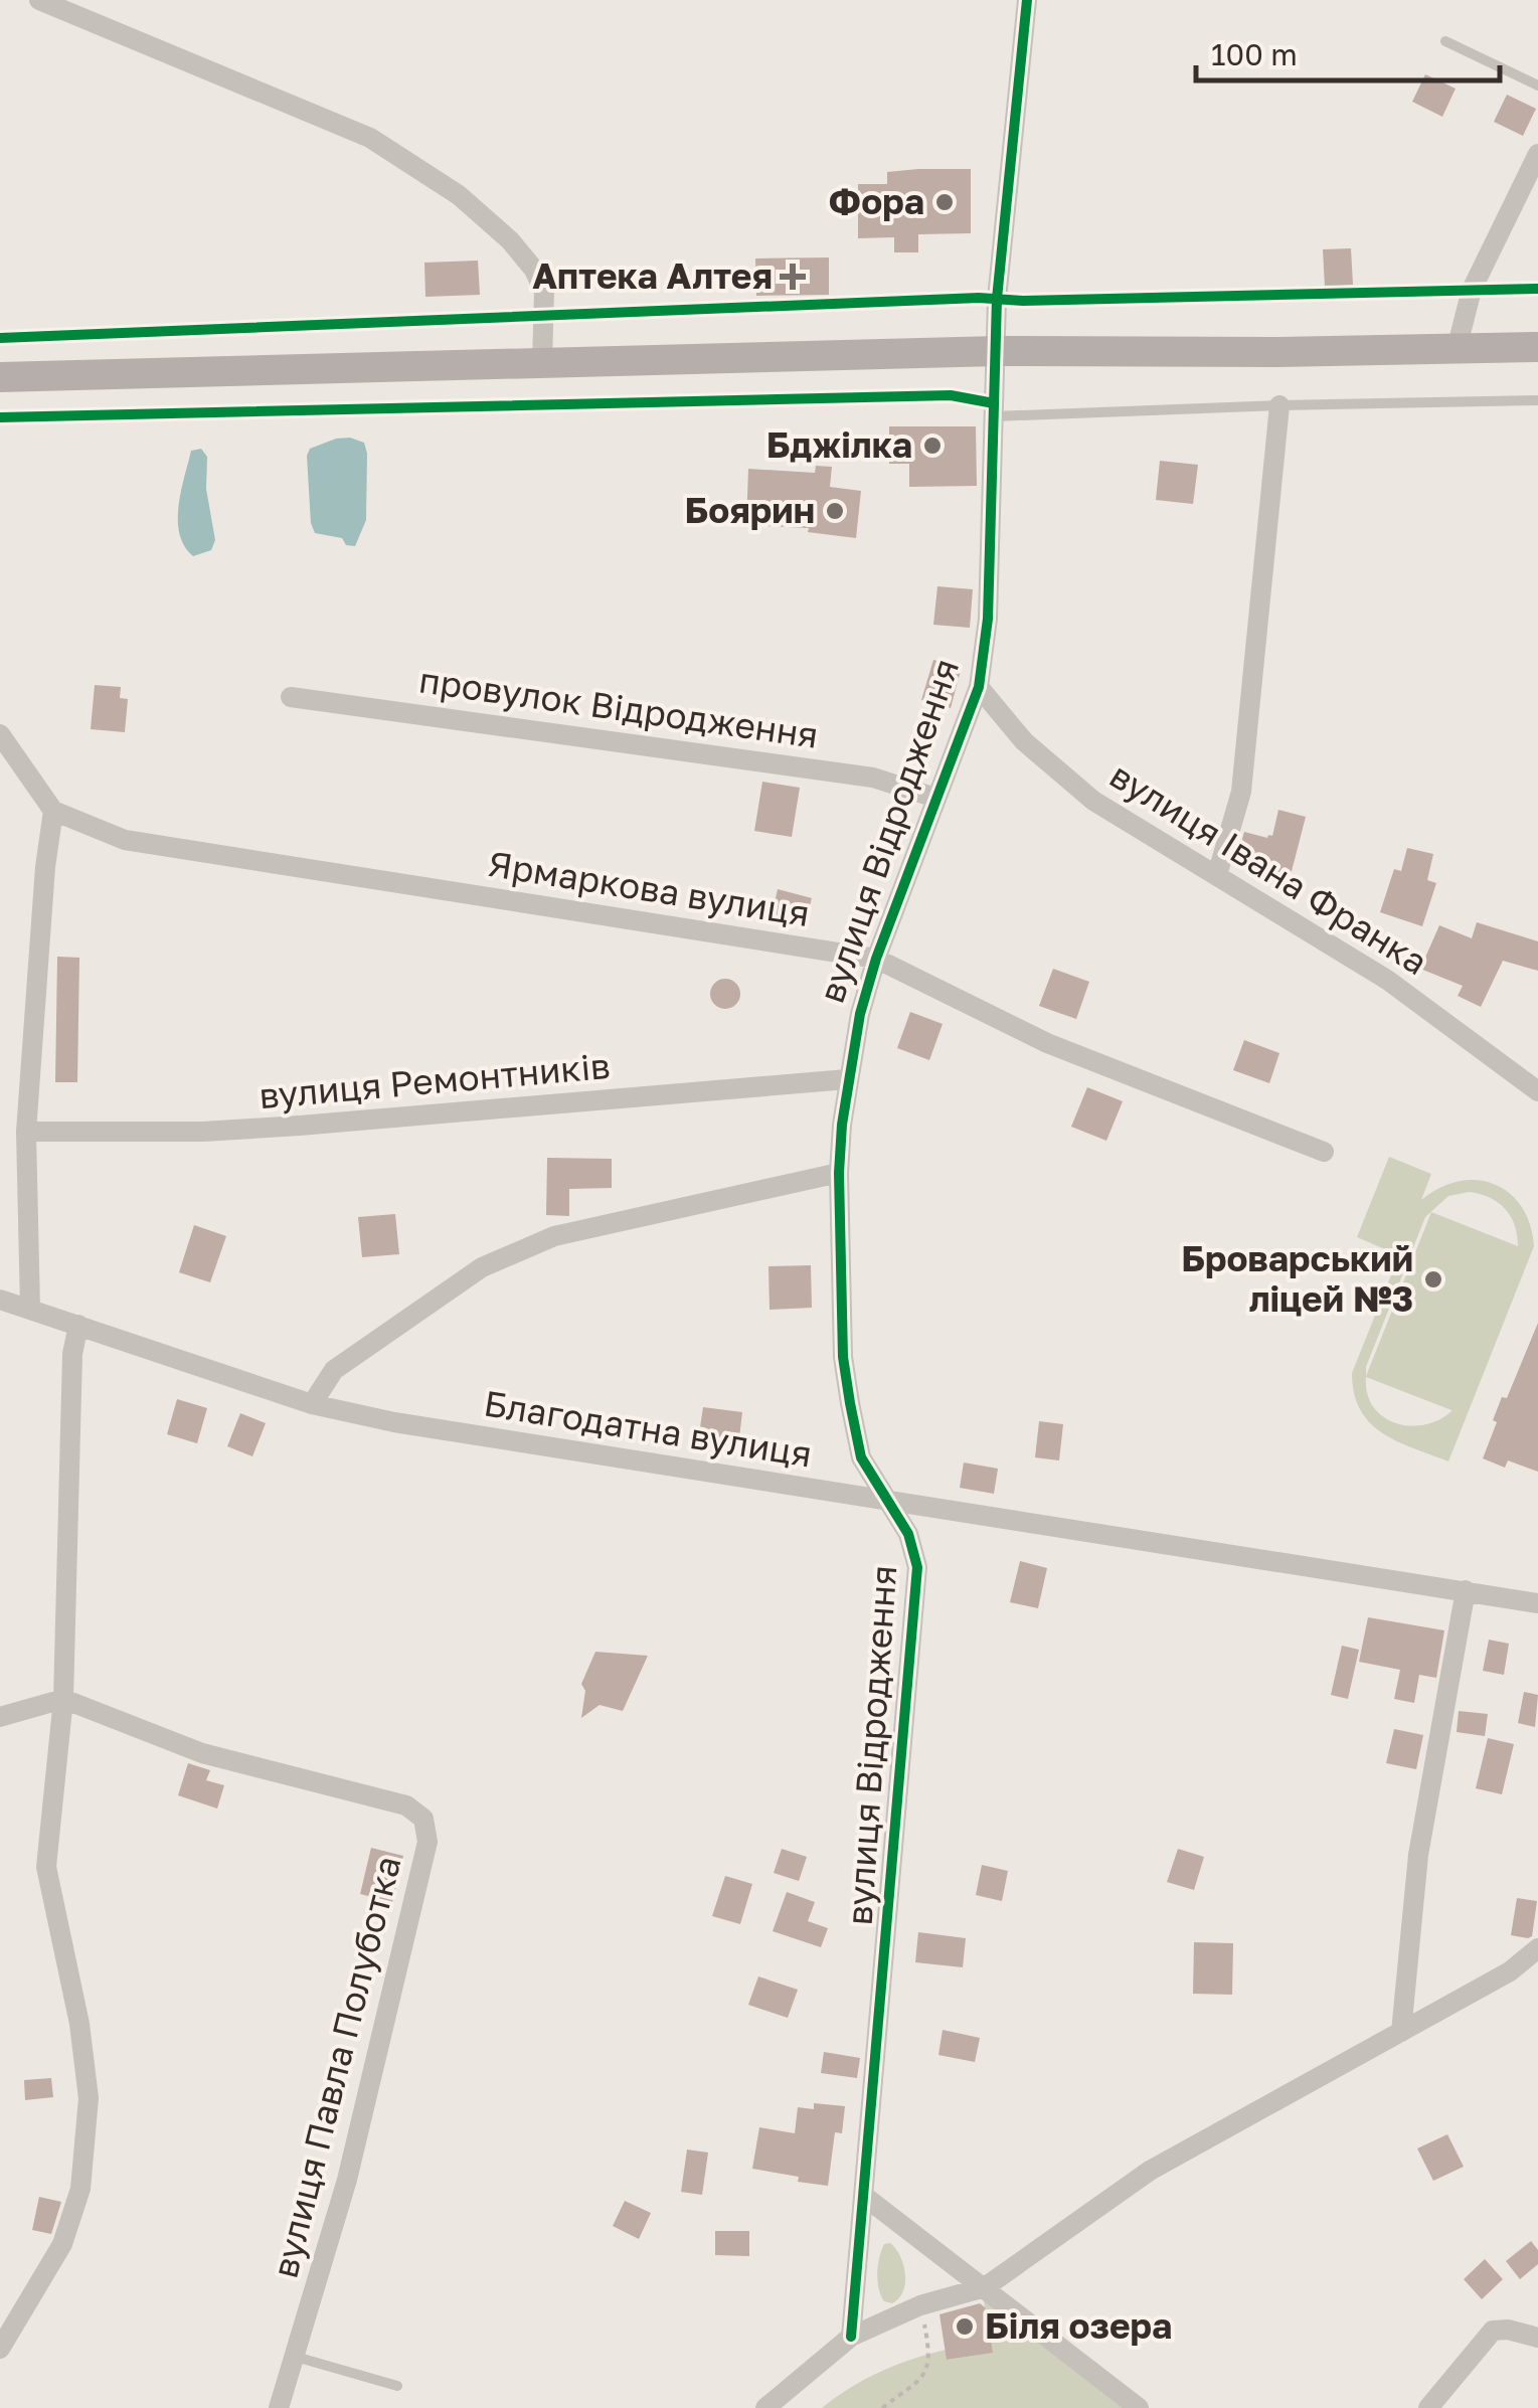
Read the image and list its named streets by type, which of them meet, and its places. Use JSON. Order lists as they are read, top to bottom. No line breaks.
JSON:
{"streets":{"street":["провулок Відродження","вулиця Відродження","вулиця Івана Франка","Ярмаркова вулиця","вулиця Ремонтників","Благодатна вулиця","вулиця Павла Полуботка"]},"crossings":[["провулок Відродження","вулиця Відродження"],["вулиця Відродження","вулиця Івана Франка"],["вулиця Відродження","Ярмаркова вулиця"],["вулиця Відродження","вулиця Ремонтників"],["вулиця Відродження","Благодатна вулиця"]],"places":{"other":["Фора","Бджілка","Боярин","Броварський ліцей №3","Біля озера"],"health":["Аптека Алтея"]},"scale_bar":"100 m"}
